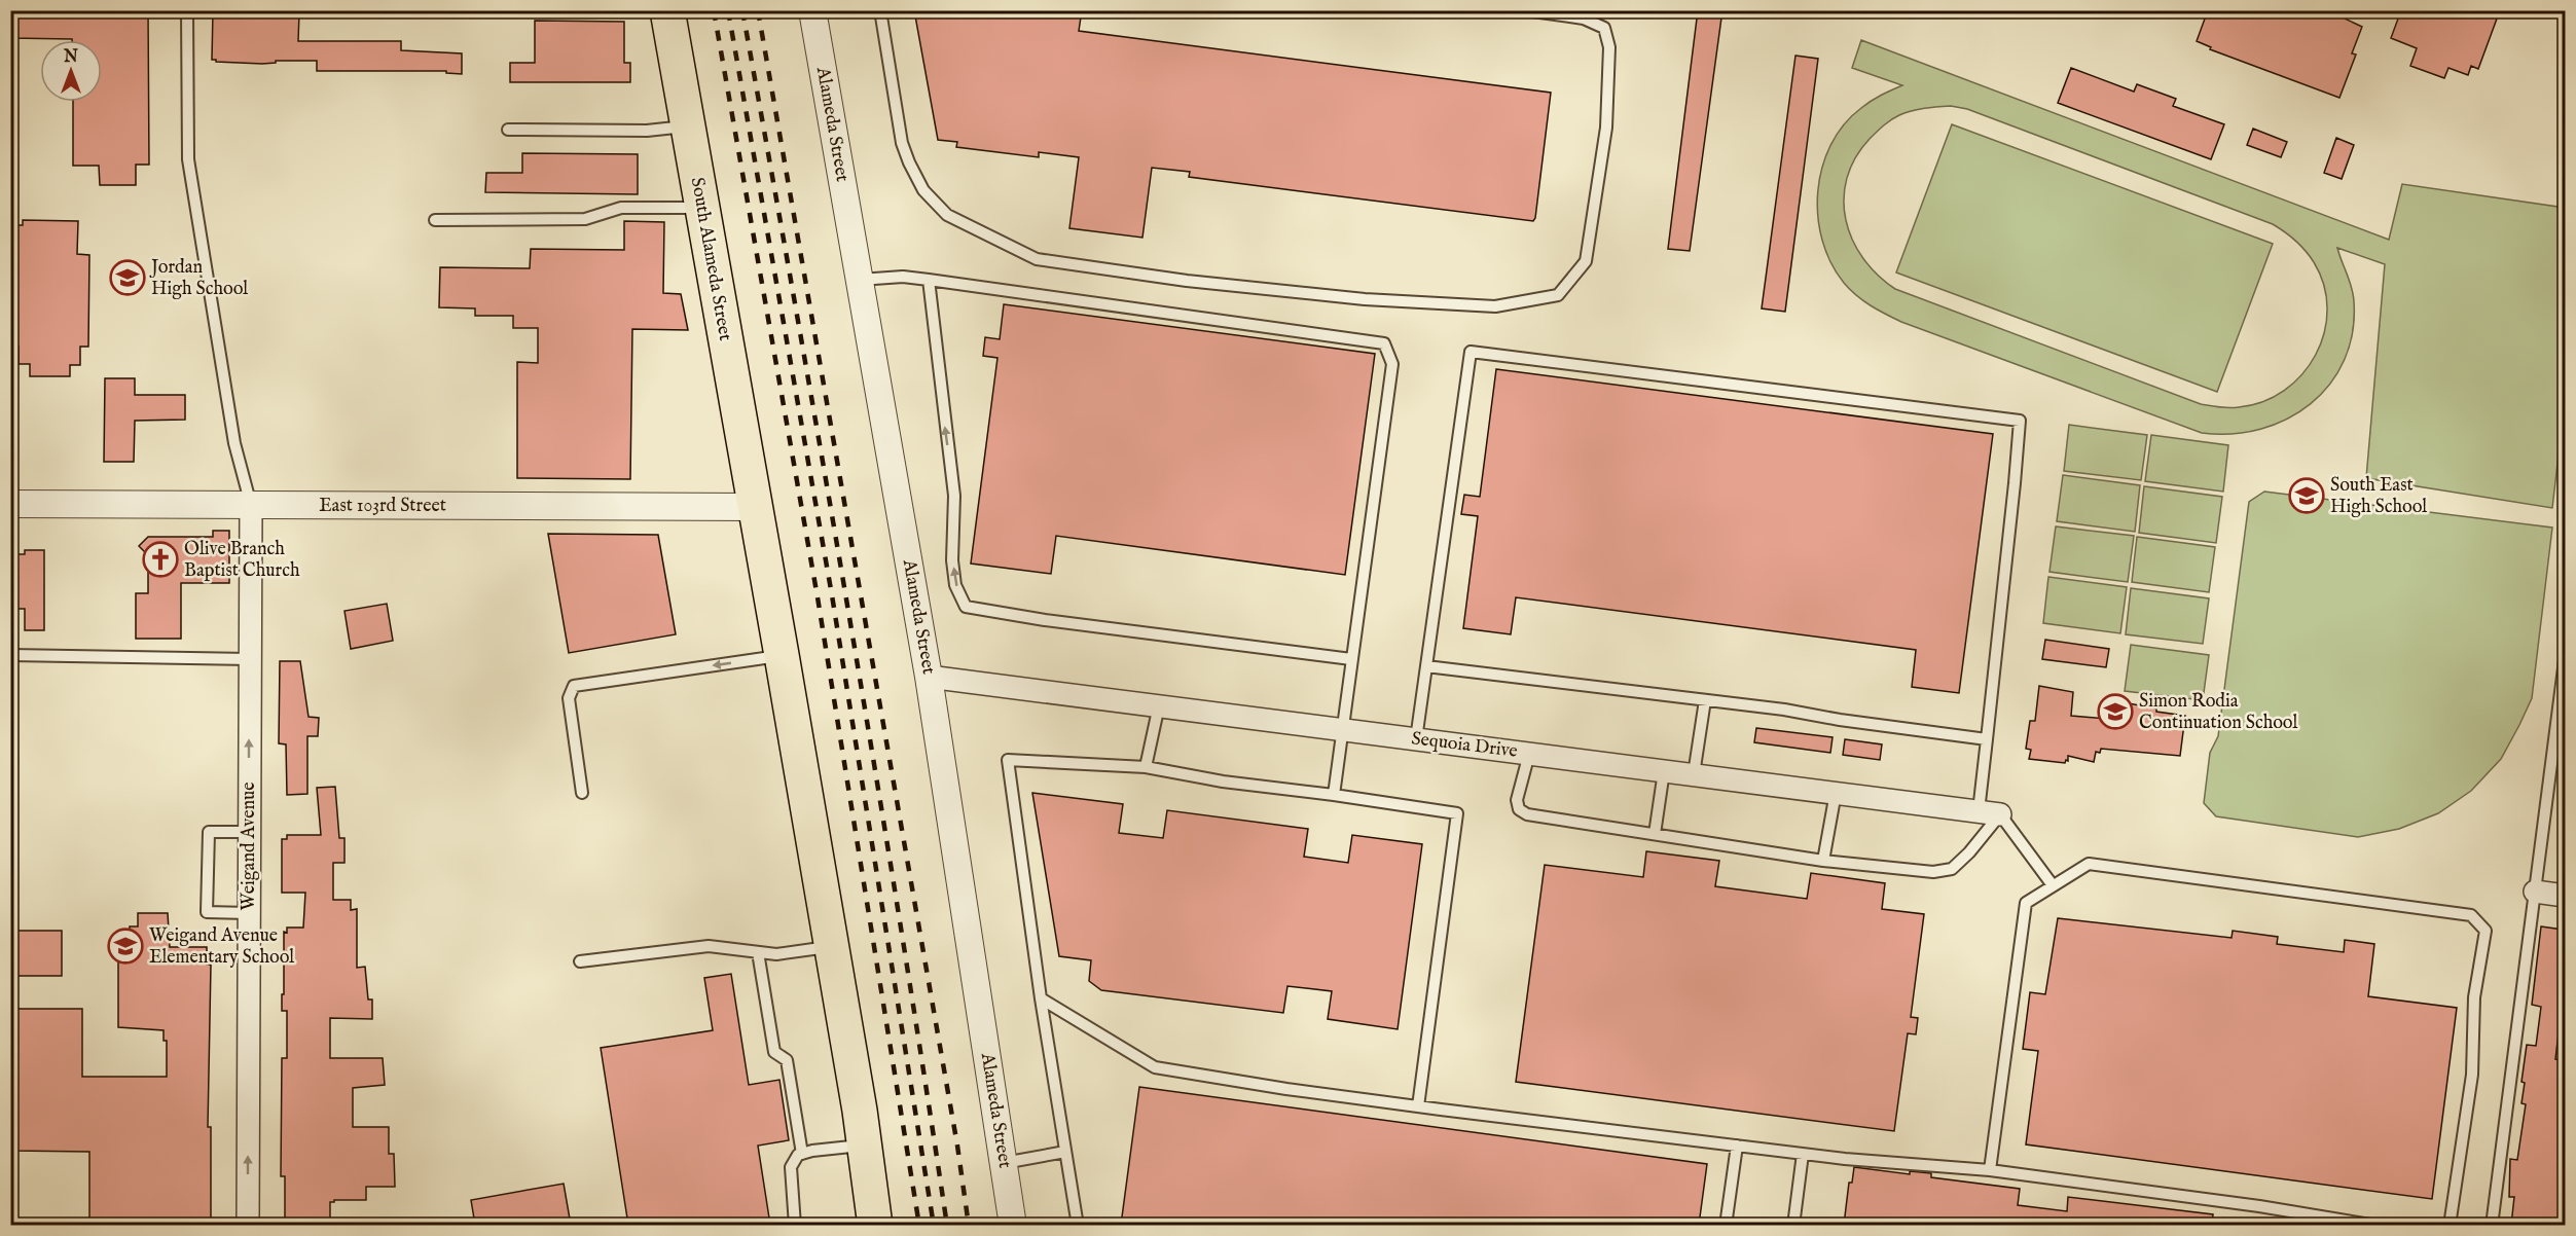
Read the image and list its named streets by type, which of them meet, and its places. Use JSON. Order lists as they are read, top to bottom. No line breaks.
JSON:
{"streets":{"main road":["South Alameda Street"],"street":["Alameda Street","East 103rd Street","Sequoia Drive","Weigand Avenue"]},"crossings":[["Alameda Street","Sequoia Drive"],["South Alameda Street","East 103rd Street"],["East 103rd Street","Weigand Avenue"]],"one_way":["Weigand Avenue"],"places":{"school or university":["Jordan High School","South East High School","Simon Rodia Continuation School","Weigand Avenue Elementary School"],"church":["Olive Branch Baptist Church"]},"north":"top"}
